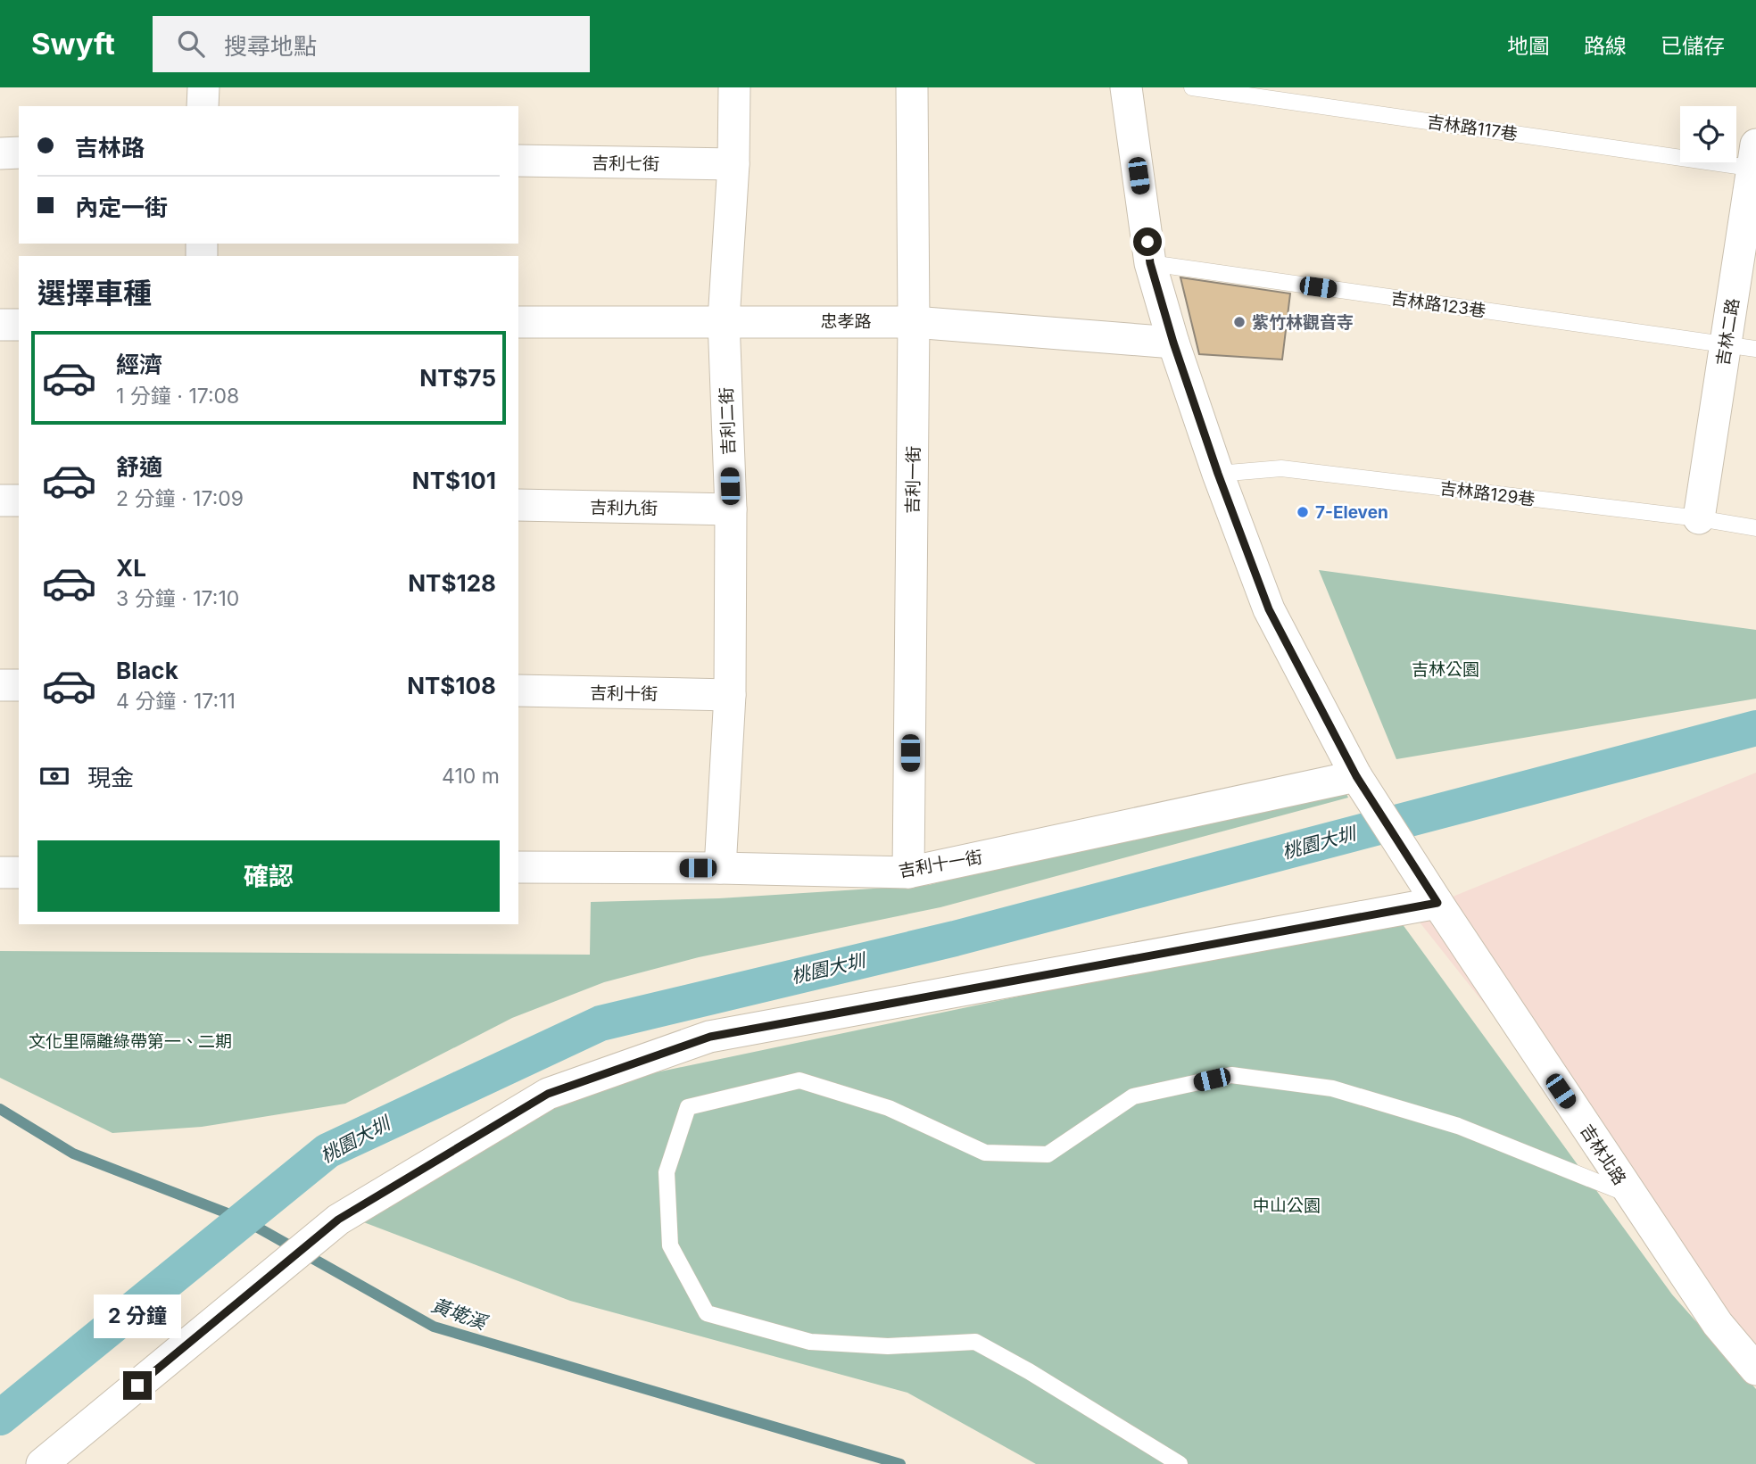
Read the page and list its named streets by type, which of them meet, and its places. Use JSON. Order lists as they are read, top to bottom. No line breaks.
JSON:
{"streets":{"street":["吉利七街","忠孝路","吉林二路","吉利二街","吉利一街","吉利九街","吉利十街","吉利十一街","吉林北路"],"lane":["吉林路117巷","吉林路123巷","吉林路129巷"]},"crossings":[["吉林路117巷","吉林二路"],["吉利七街","吉利二街"],["吉林路123巷","吉林二路"],["吉林路123巷","吉林北路"],["忠孝路","吉利二街"],["忠孝路","吉利一街"],["忠孝路","吉林北路"],["吉林二路","吉林路129巷"],["吉利二街","吉利九街"],["吉利二街","吉利十街"],["吉利二街","吉利十一街"],["吉利一街","吉利十一街"],["吉林路129巷","吉林北路"],["吉利十一街","吉林北路"]],"water":["桃園大圳","黃墘溪"],"parks":["吉林公園","文化里隔離綠帶第一、二期","中山公園"],"places":["紫竹林觀音寺","7-Eleven"],"page":{"header":"Swyft","search":"搜尋地點","nav":["地圖","路線","已儲存"],"banner":["吉林路","內定一街"],"heading":"選擇車種","list":[{"name":"經濟","note":"1 分鐘 · 17:08","value":"NT$75"},{"name":"舒適","note":"2 分鐘 · 17:09","value":"NT$101"},{"name":"XL","note":"3 分鐘 · 17:10","value":"NT$128"},{"name":"Black","note":"4 分鐘 · 17:11","value":"NT$108"}],"pay":["現金","410 m"],"buttons":"確認","bubble":"2 分鐘"}}
